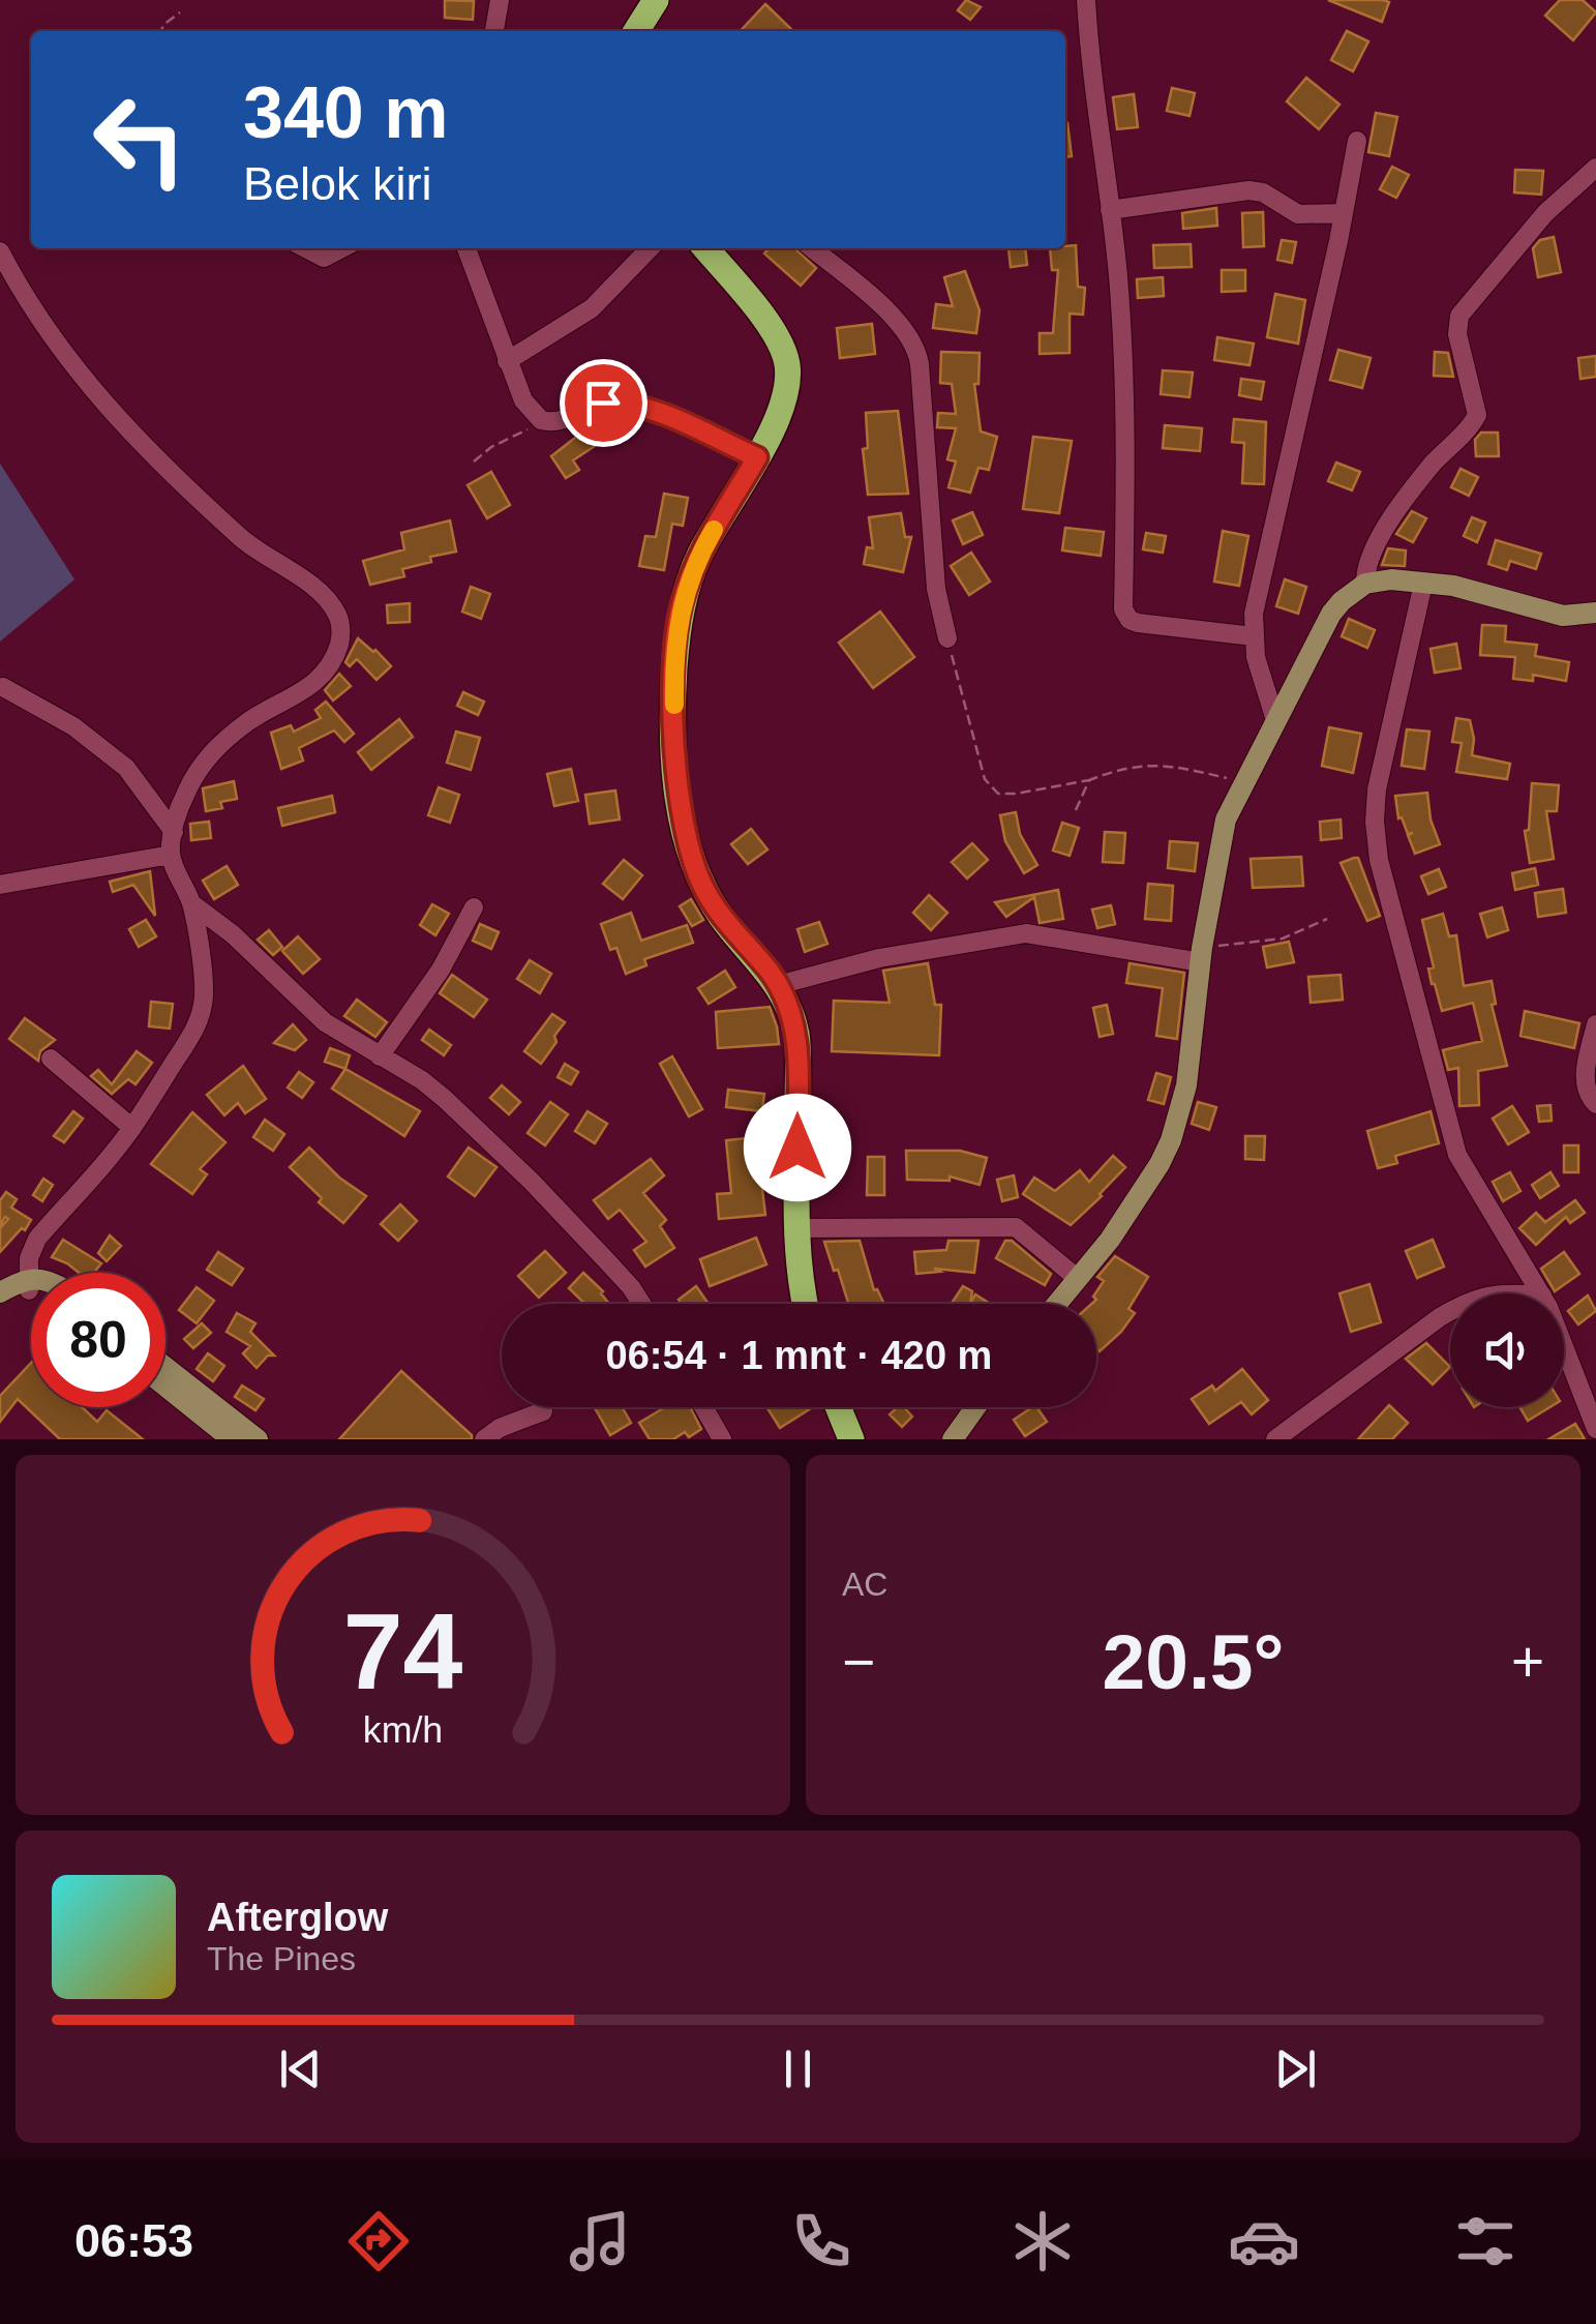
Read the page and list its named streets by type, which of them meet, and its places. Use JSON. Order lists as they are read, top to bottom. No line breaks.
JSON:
{"page":{"turn":["340 m","Belok kiri"],"limit":"80","trip":"06:54 · 1 mnt · 420 m","tile":"AC","heat":["−","20.5°","+"],"song":["Afterglow","The Pines"],"tabs":"06:53","gauge":["74","km/h"]}}
